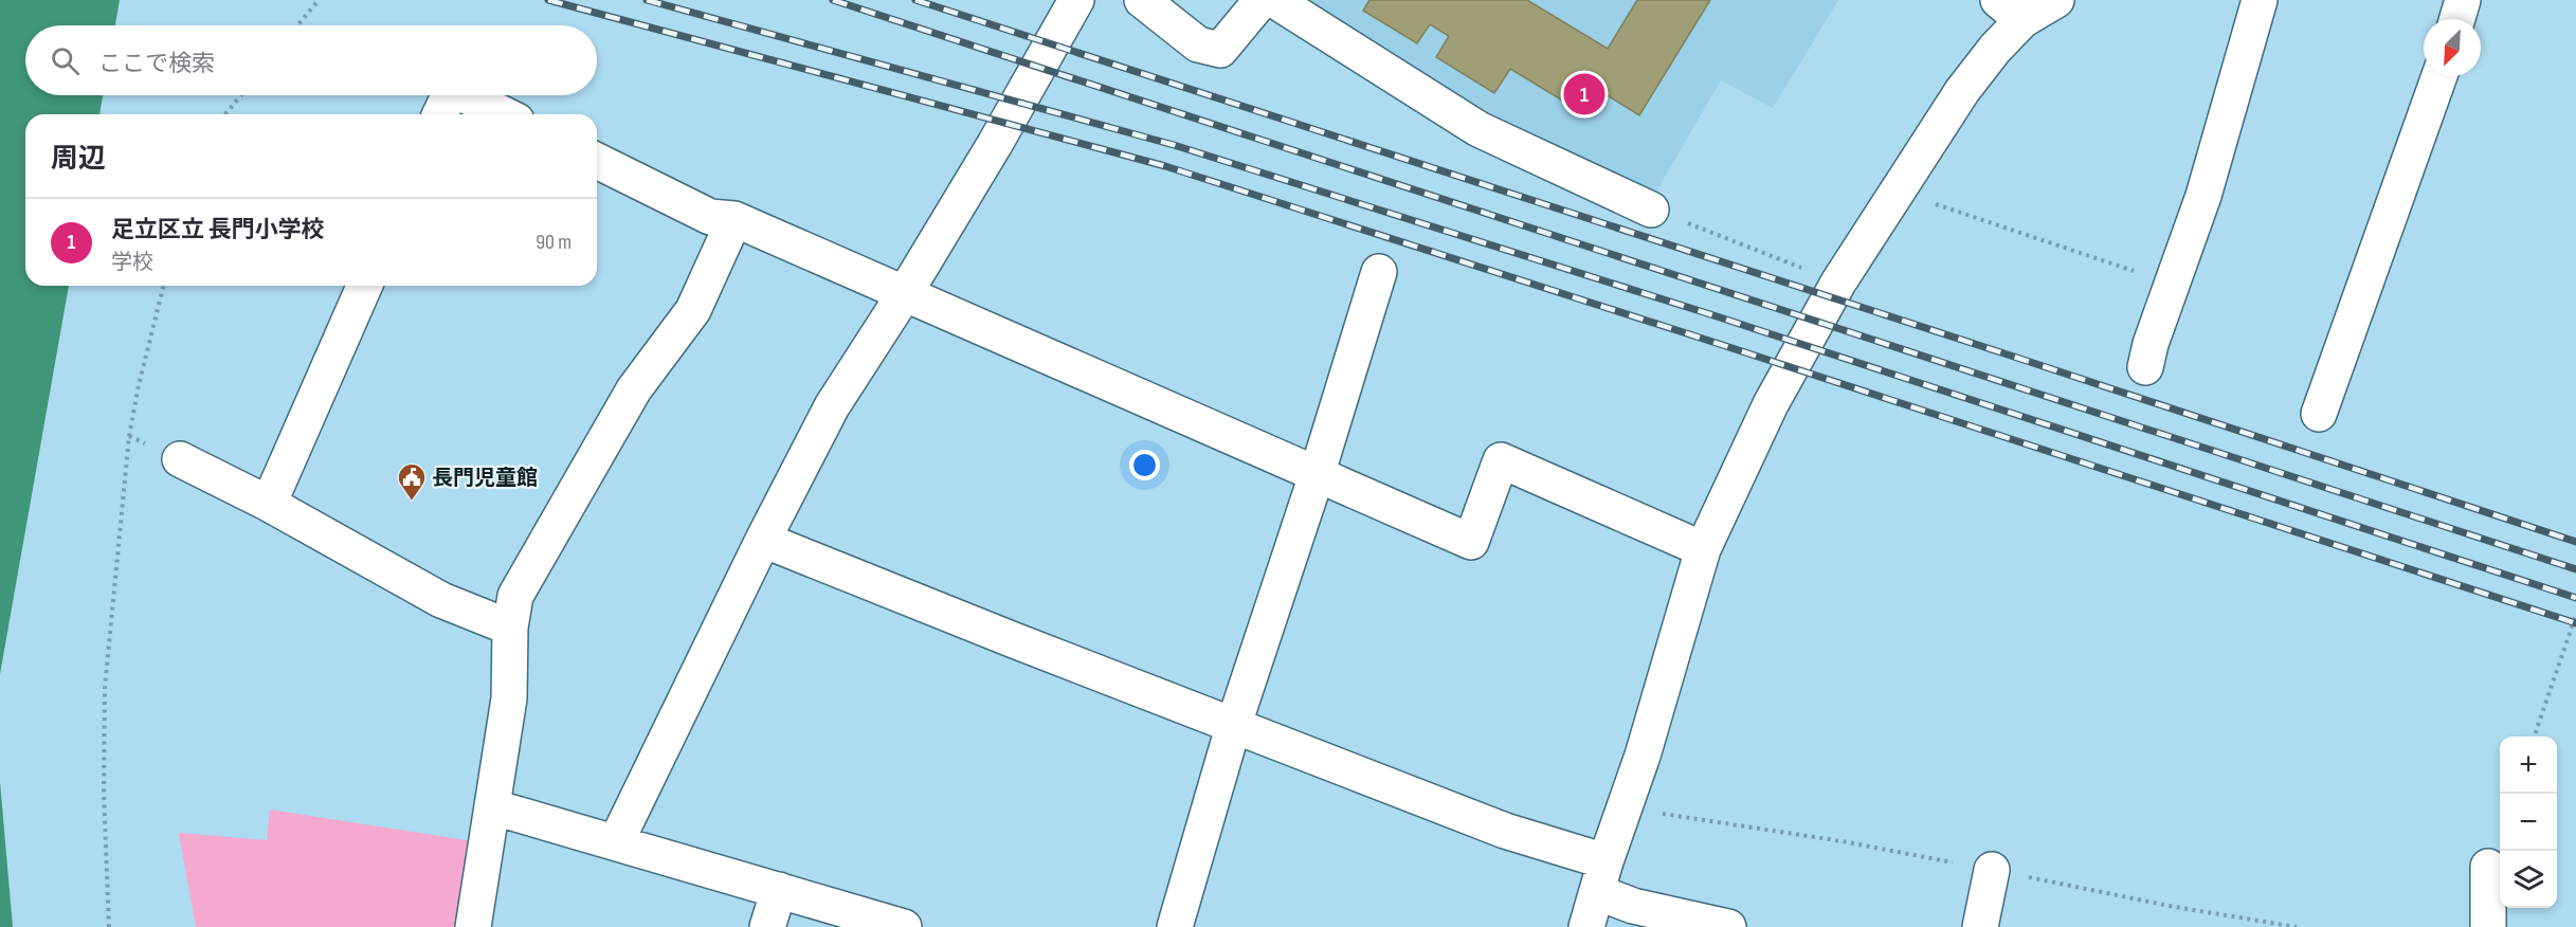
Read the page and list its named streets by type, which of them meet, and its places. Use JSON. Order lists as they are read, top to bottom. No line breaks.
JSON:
{"places":{"public building":["長門児童館"]},"north":"bottom left","page":{"search":"ここで検索","pins":"1","heading":"周辺","list":[{"mark":"1","name":"足立区立 長門小学校","note":"学校","value":"90 m"}],"map_buttons":["+","−"]}}
